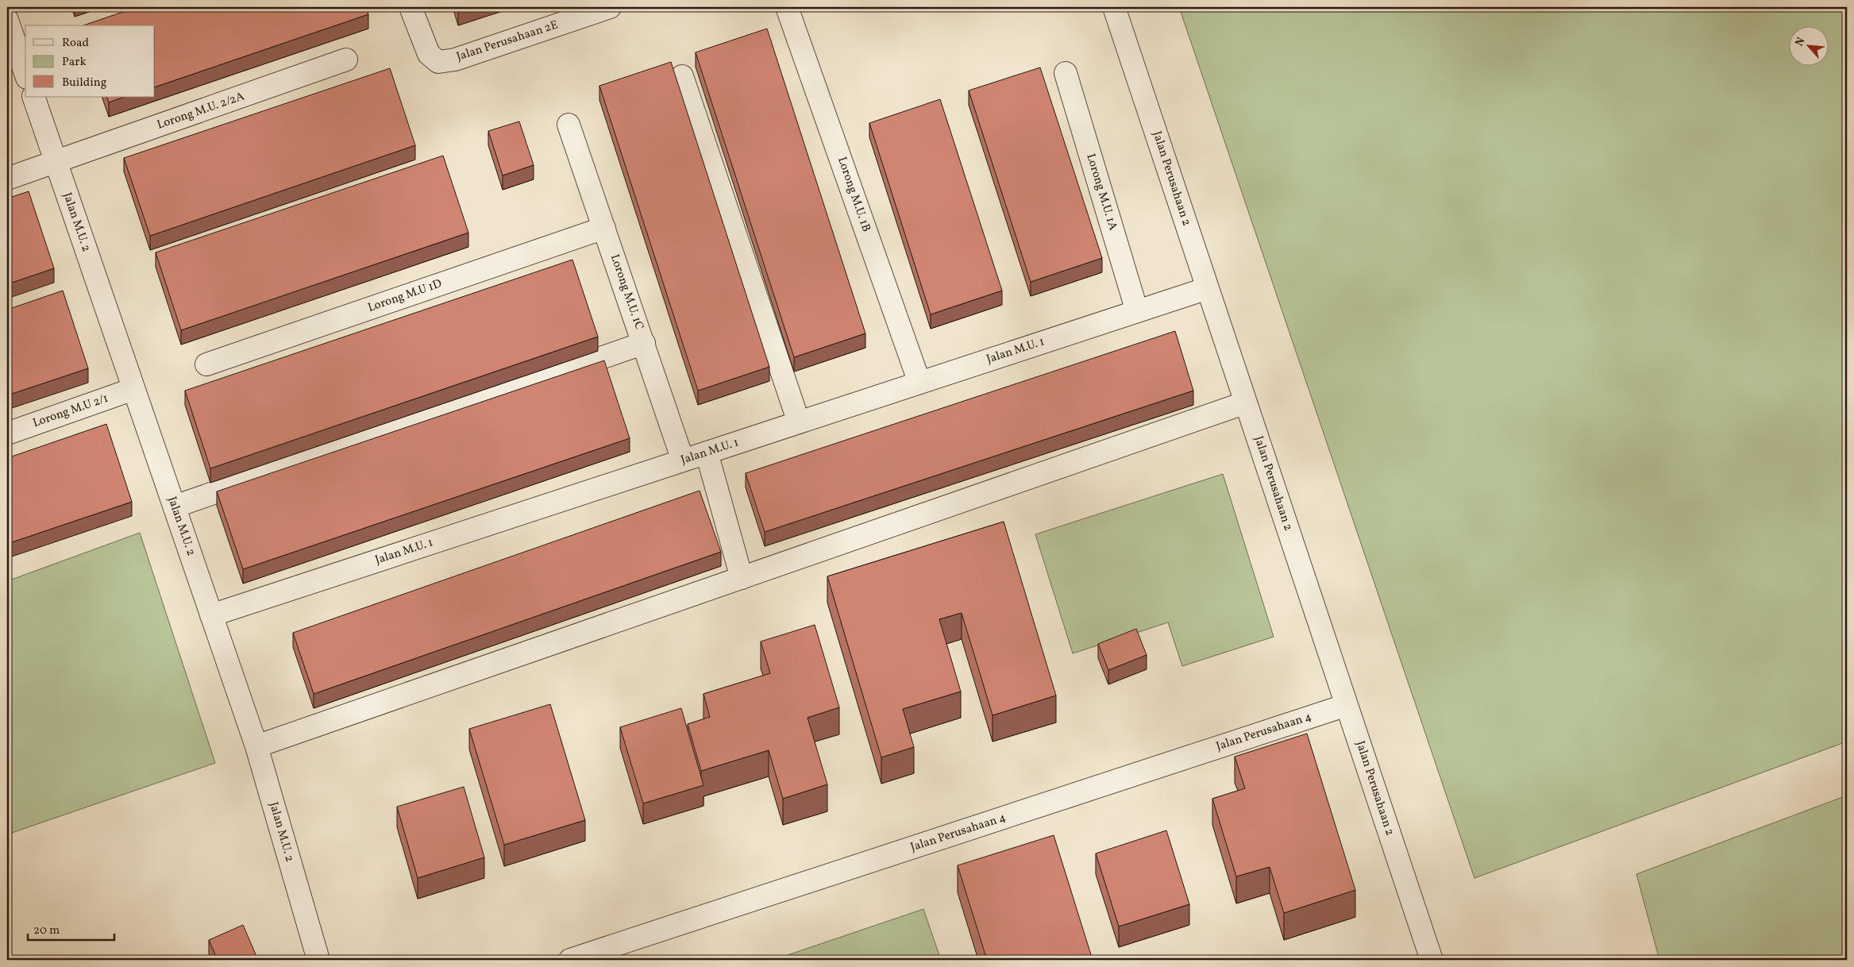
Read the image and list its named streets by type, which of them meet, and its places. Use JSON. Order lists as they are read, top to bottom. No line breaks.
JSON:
{"streets":{"street":["Jalan Perusahaan 2E","Lorong M.U. 2/2A","Jalan Perusahaan 2","Lorong M.U. 1A","Lorong M.U. 1B","Jalan M.U. 2","Lorong M.U. 1C","Lorong M.U 1D","Jalan M.U. 1","Lorong M.U 2/1","Jalan Perusahaan 4"]},"crossings":[["Lorong M.U. 2/2A","Jalan M.U. 2"],["Jalan Perusahaan 2","Jalan M.U. 1"],["Jalan Perusahaan 2","Jalan Perusahaan 4"],["Lorong M.U. 1A","Jalan M.U. 1"],["Lorong M.U. 1B","Jalan M.U. 1"],["Jalan M.U. 2","Jalan M.U. 1"],["Jalan M.U. 2","Lorong M.U 2/1"],["Lorong M.U. 1C","Lorong M.U 1D"],["Lorong M.U. 1C","Jalan M.U. 1"]],"legend":["Road","Park","Building"],"scale_bar":"20 m","north":"top left"}
